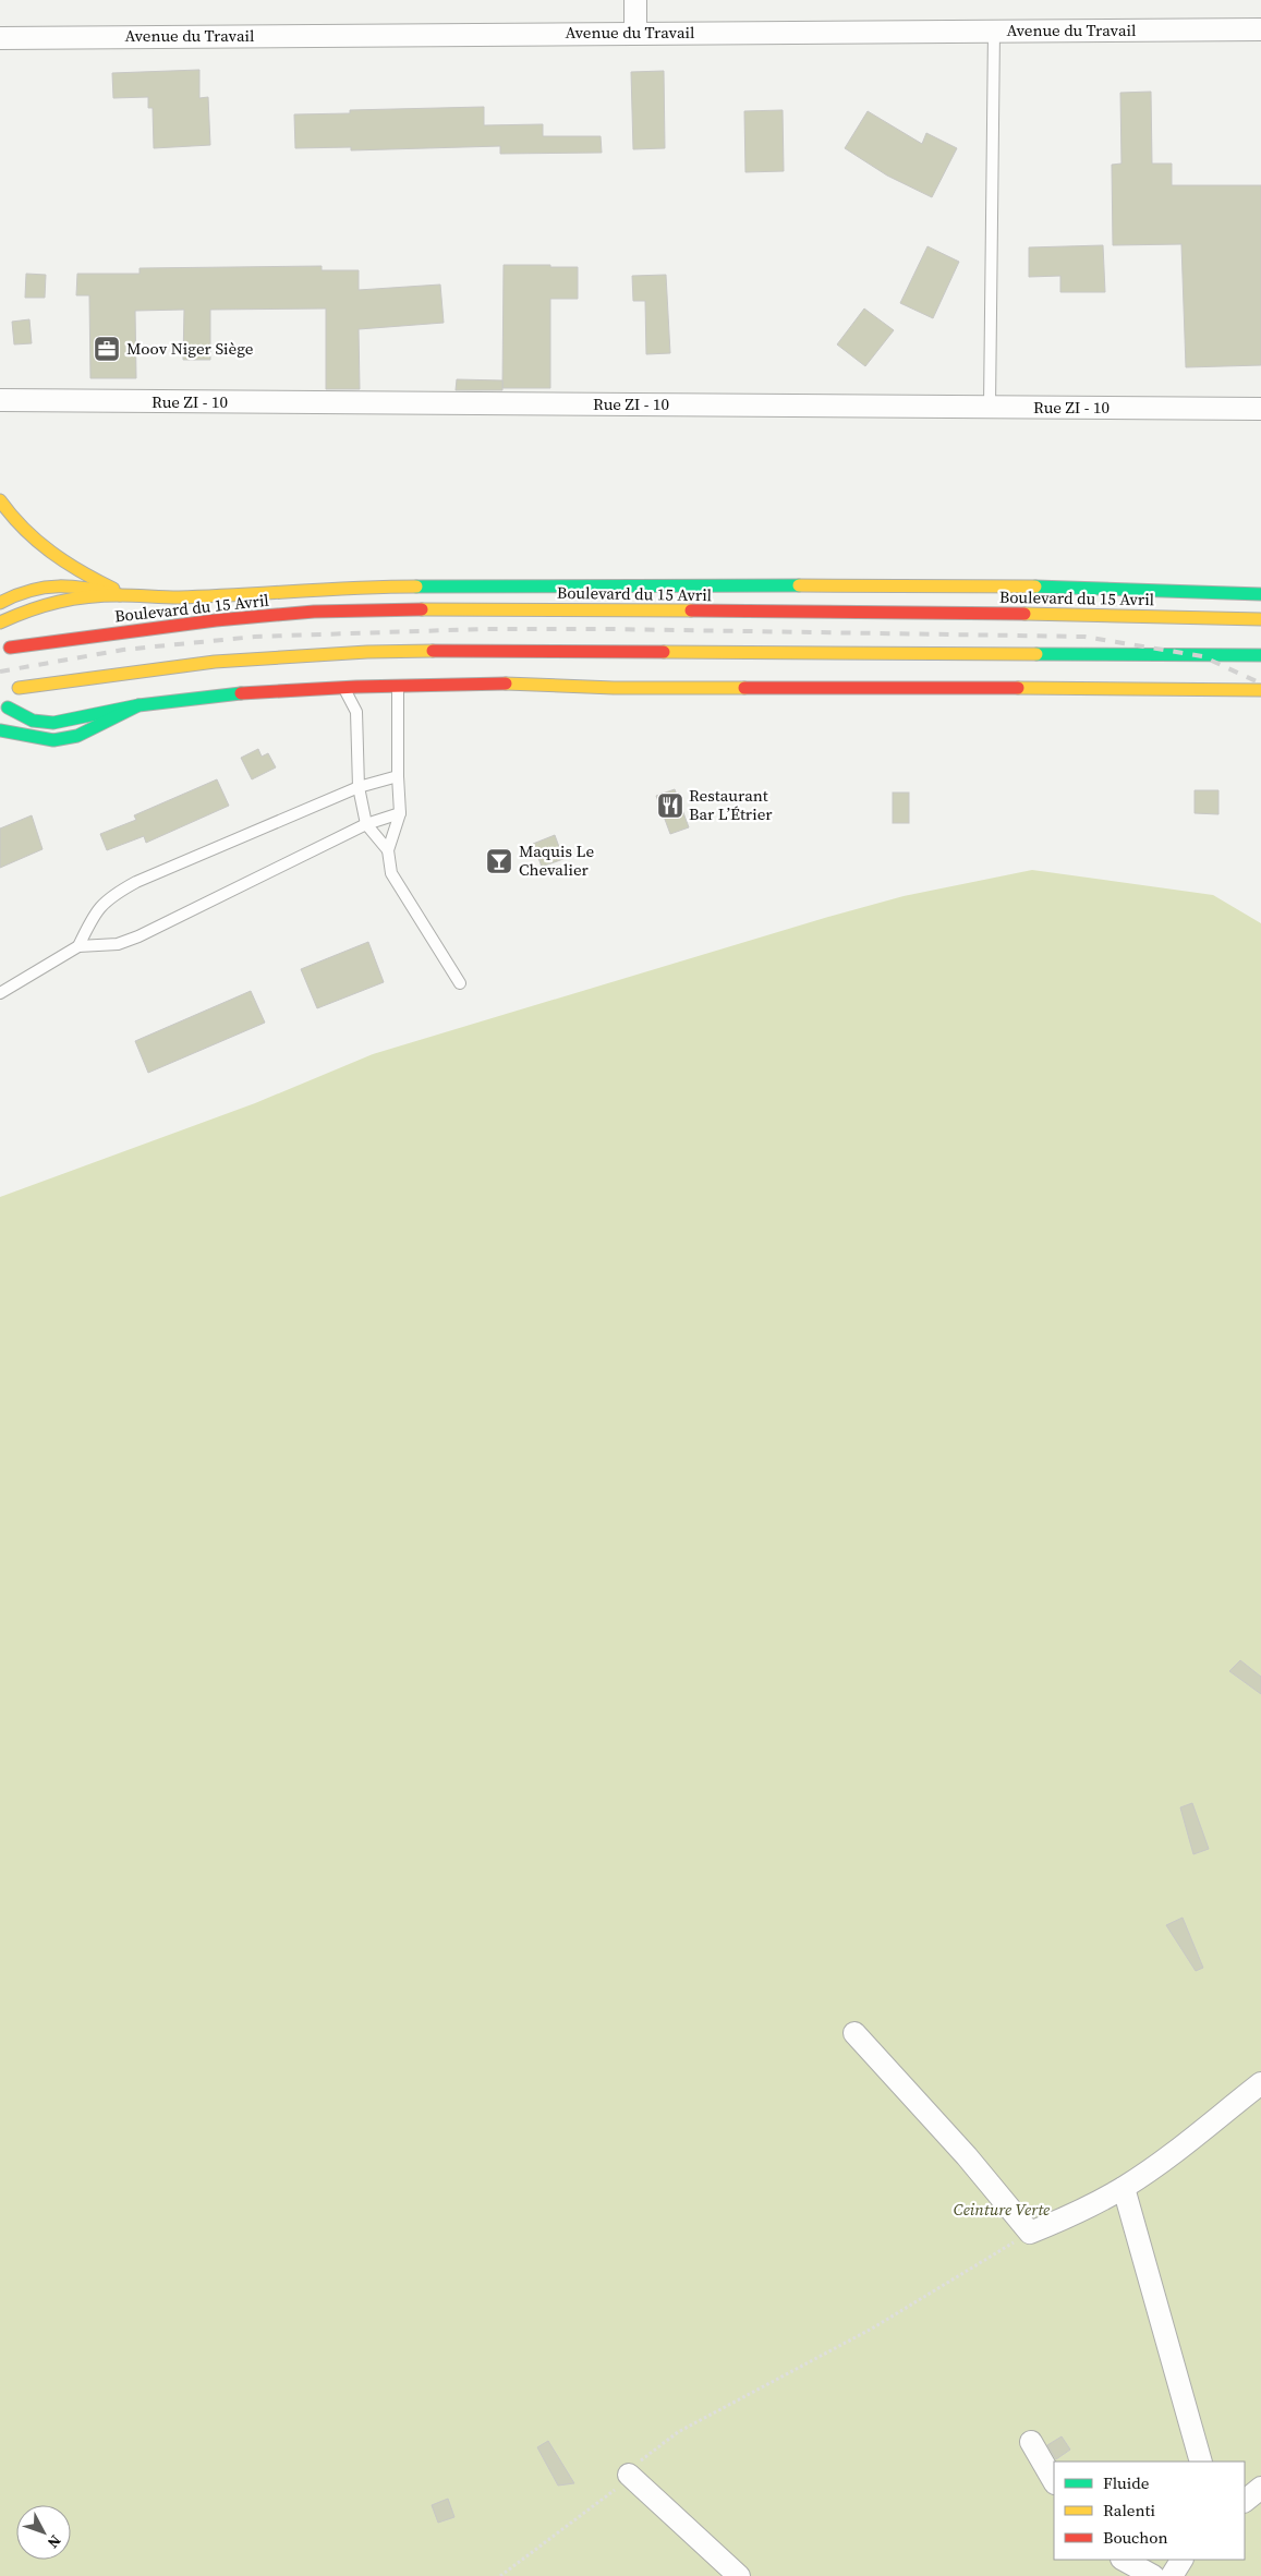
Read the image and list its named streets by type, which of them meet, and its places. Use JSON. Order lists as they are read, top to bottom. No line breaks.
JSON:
{"streets":{"main road":["Boulevard du 15 Avril"],"street":["Avenue du Travail","Rue ZI - 10"]},"parks":["Ceinture Verte"],"places":{"office":["Moov Niger Siège"],"restaurant":["Restaurant Bar L’Étrier"],"bar":["Maquis Le Chevalier"]},"legend":["Fluide","Ralenti","Bouchon"],"north":"bottom right"}
